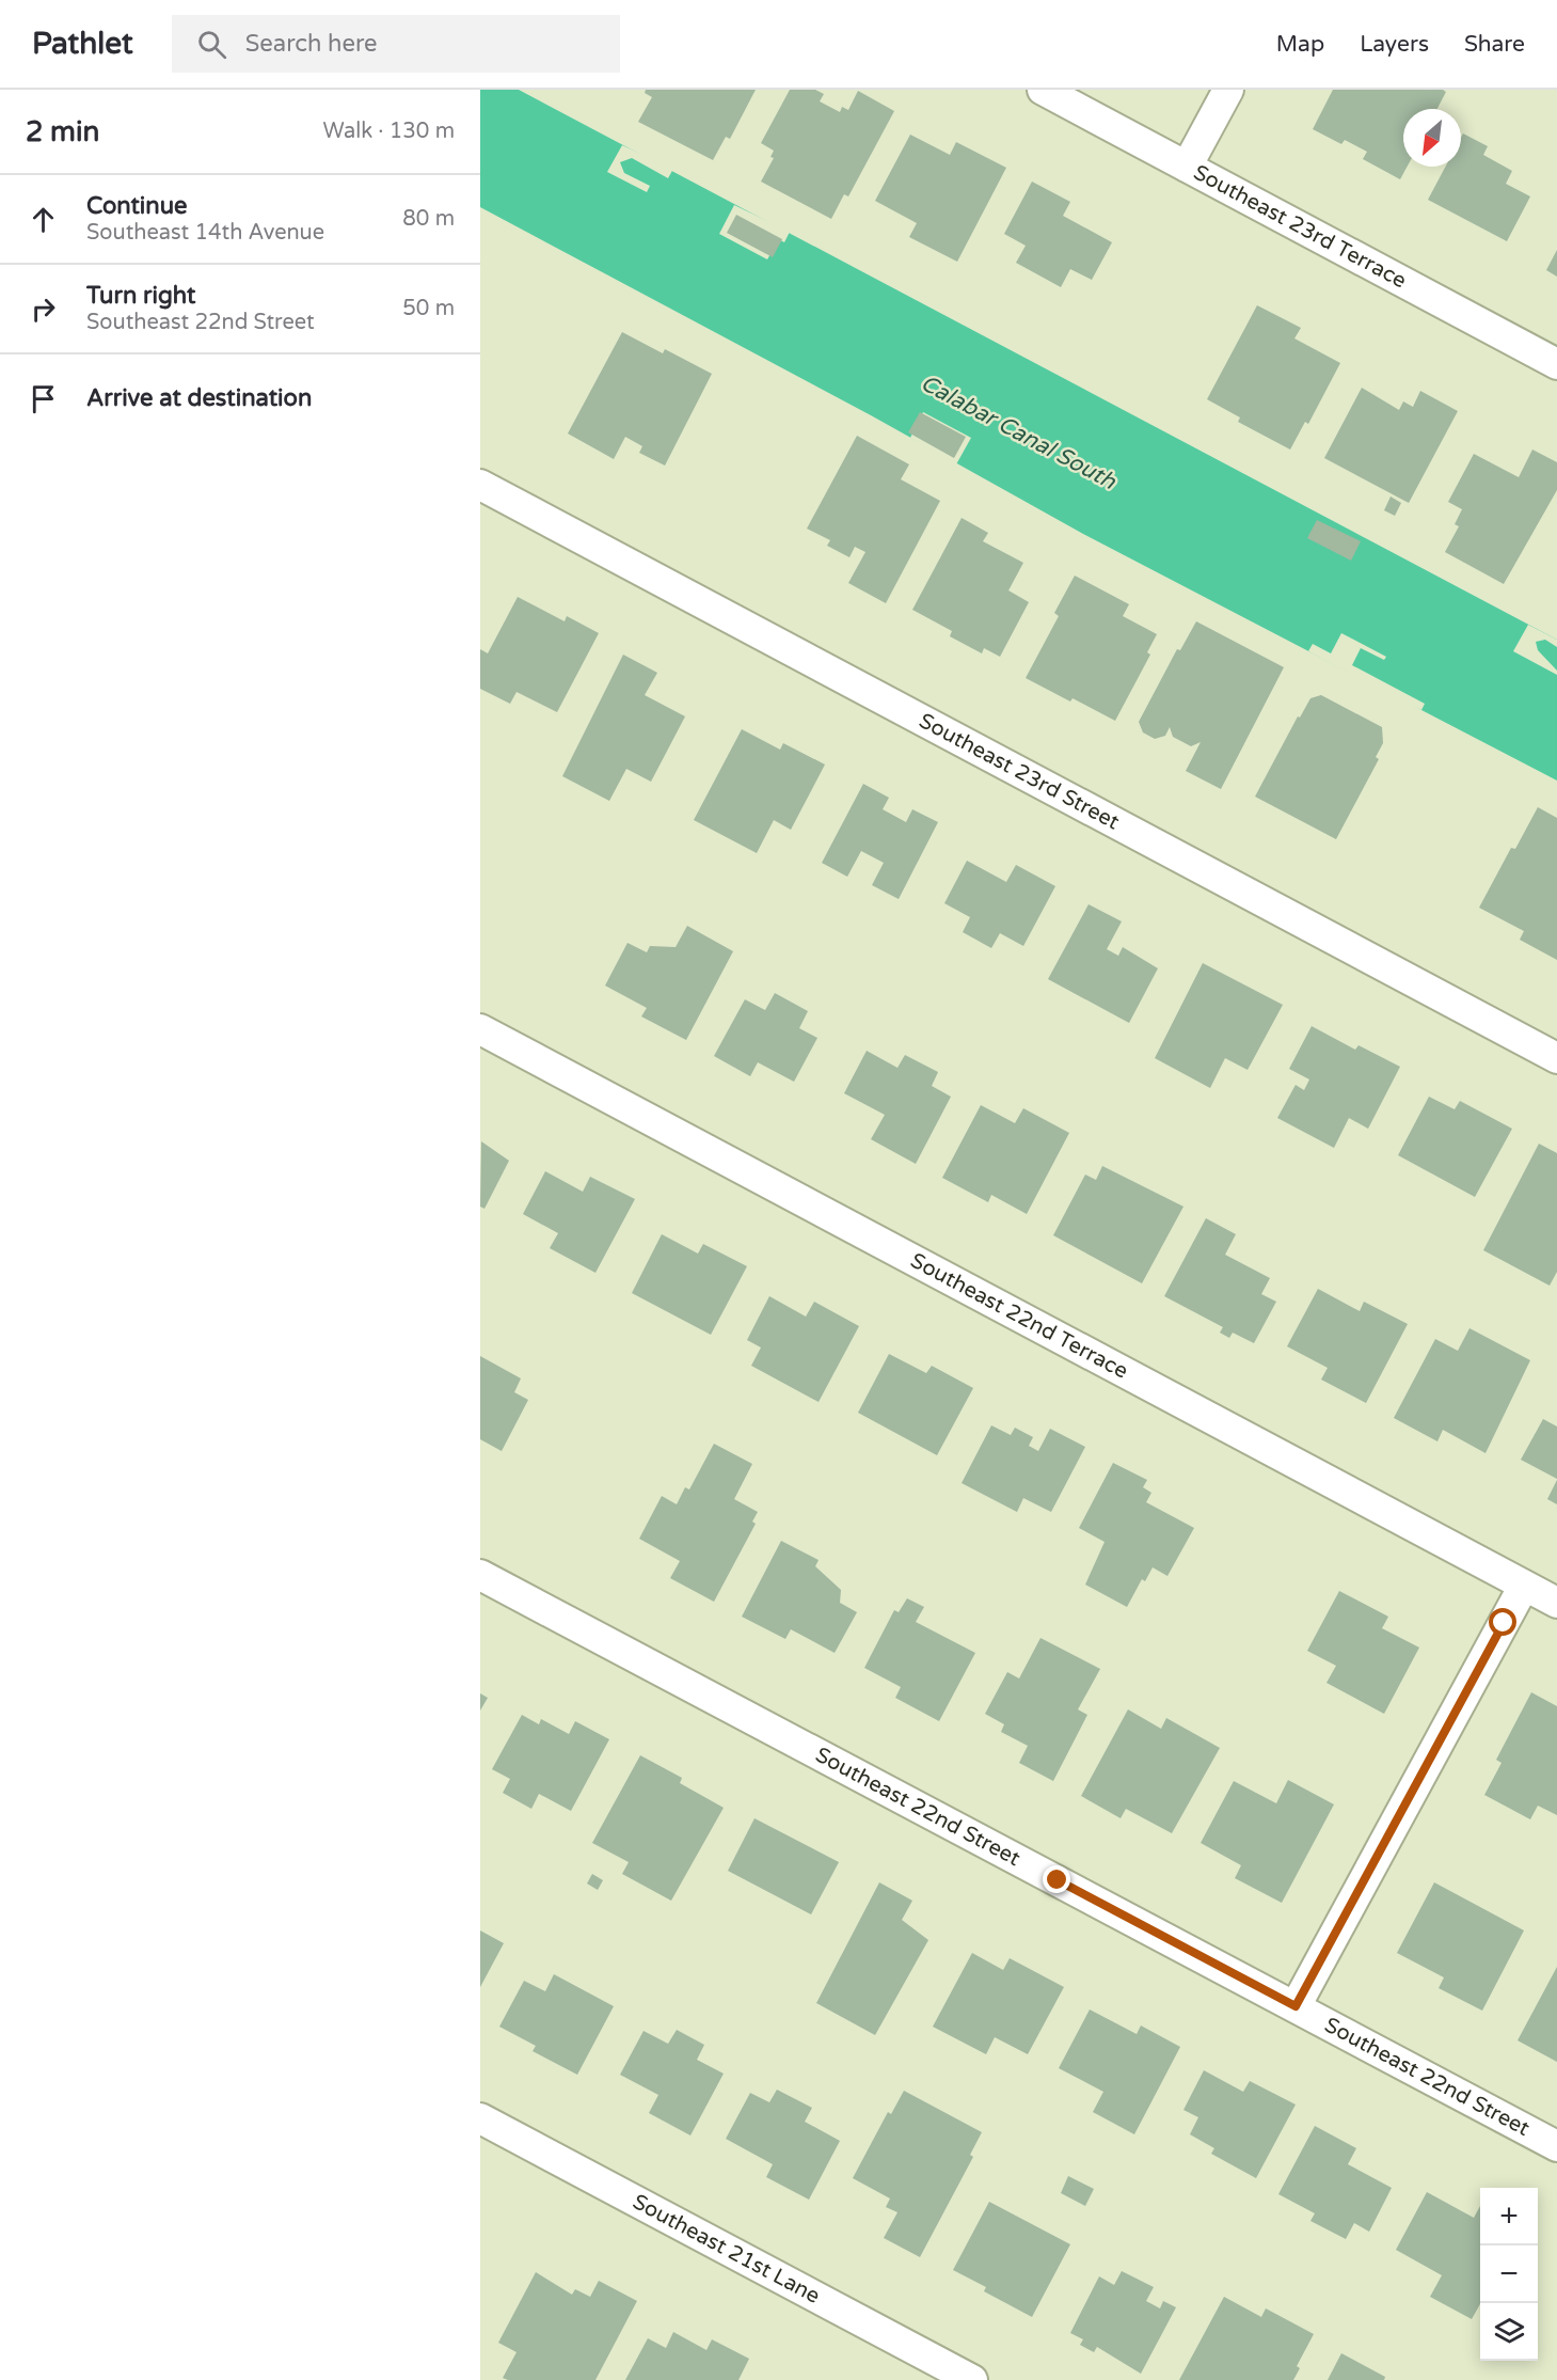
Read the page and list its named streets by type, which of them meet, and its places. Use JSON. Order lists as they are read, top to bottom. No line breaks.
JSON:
{"streets":{"street":["Southeast 23rd Terrace","Southeast 23rd Street","Southeast 22nd Terrace","Southeast 22nd Street","Southeast 21st Lane"]},"water":["Calabar Canal South"],"north":"bottom left","page":{"header":"Pathlet","search":"Search here","nav":["Map","Layers","Share"],"heading":["2 min","Walk · 130 m"],"list":[["Continue","Southeast 14th Avenue","80 m"],["Turn right","Southeast 22nd Street","50 m"],"Arrive at destination"],"map_buttons":["+","−"]}}
